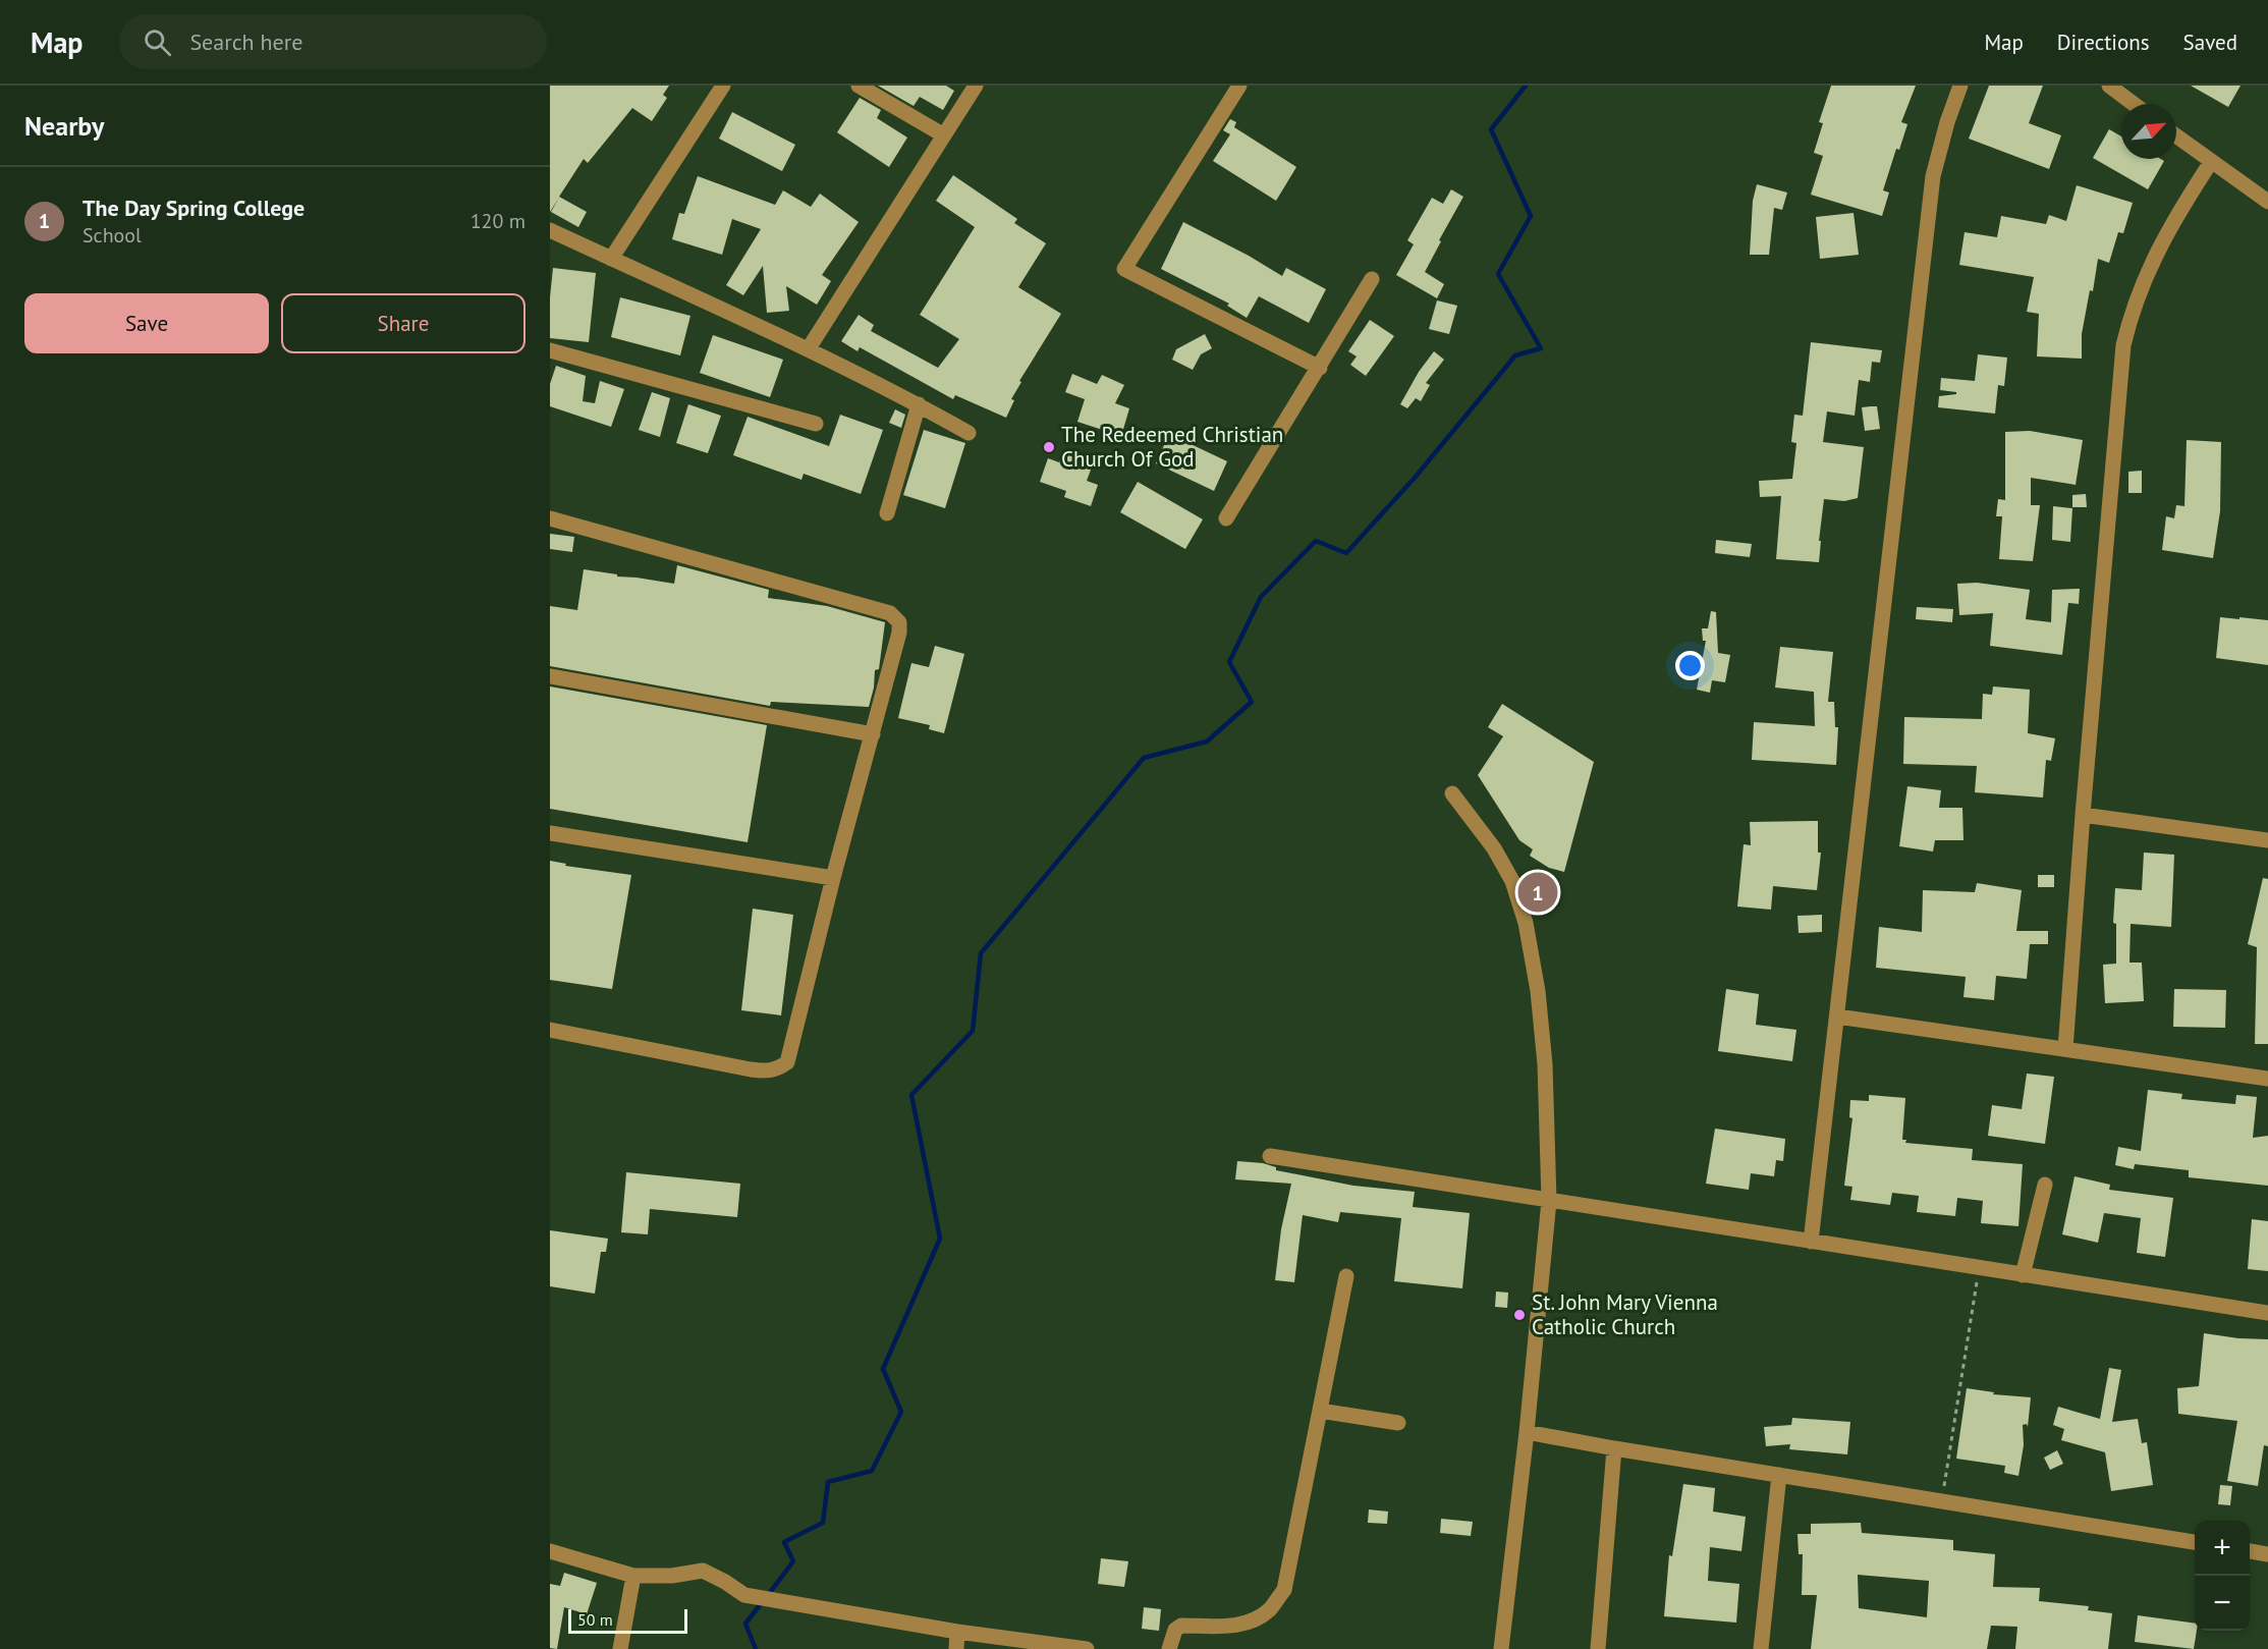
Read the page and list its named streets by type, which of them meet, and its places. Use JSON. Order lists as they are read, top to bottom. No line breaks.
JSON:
{"places":["The Redeemed Christian Church Of God","St. John Mary Vienna Catholic Church"],"scale_bar":"50 m","north":"top right","page":{"header":"Map","search":"Search here","nav":["Map","Directions","Saved"],"heading":"Nearby","list":[{"mark":"1","name":"The Day Spring College","note":"School","value":"120 m"}],"buttons":["Save","Share"],"pins":"1","map_buttons":["+","−"],"scale":"50 m"}}
